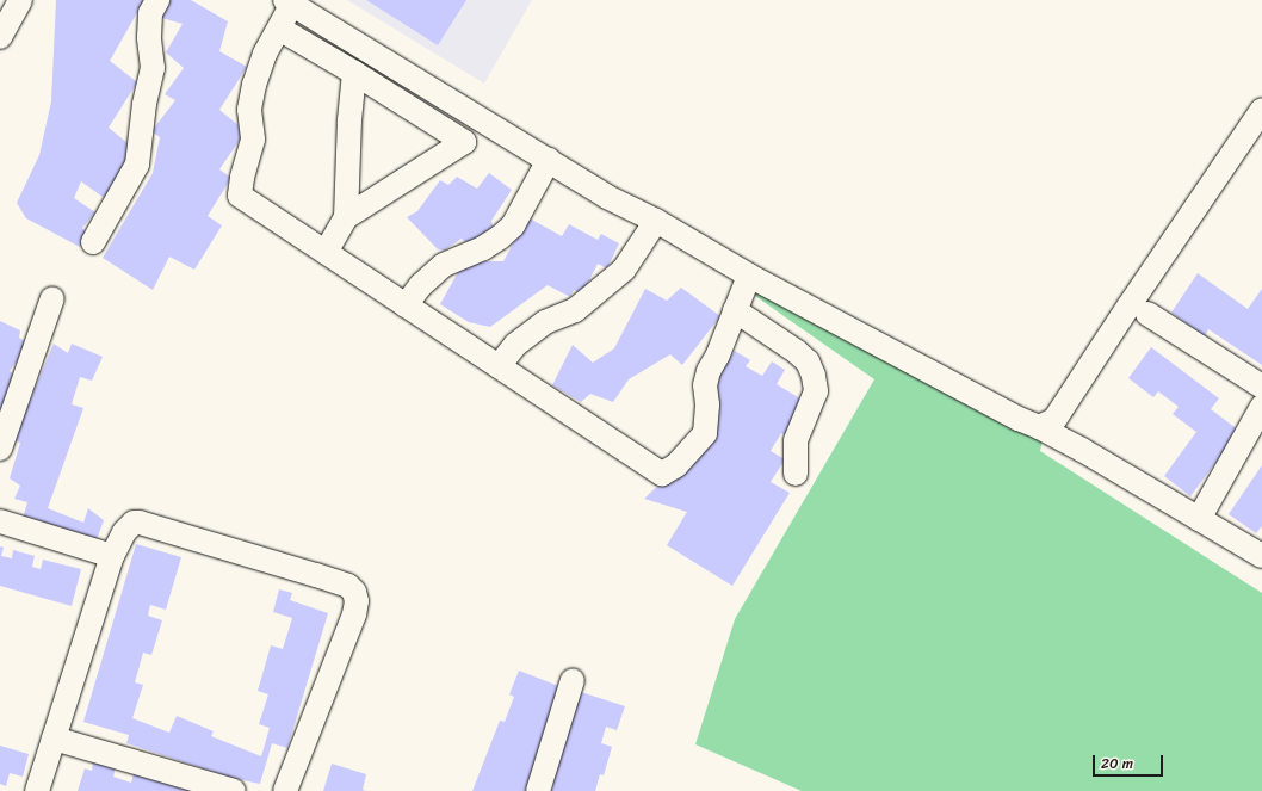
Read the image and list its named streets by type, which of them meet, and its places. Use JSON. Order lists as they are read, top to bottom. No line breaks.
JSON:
{"scale_bar":"20 m"}
